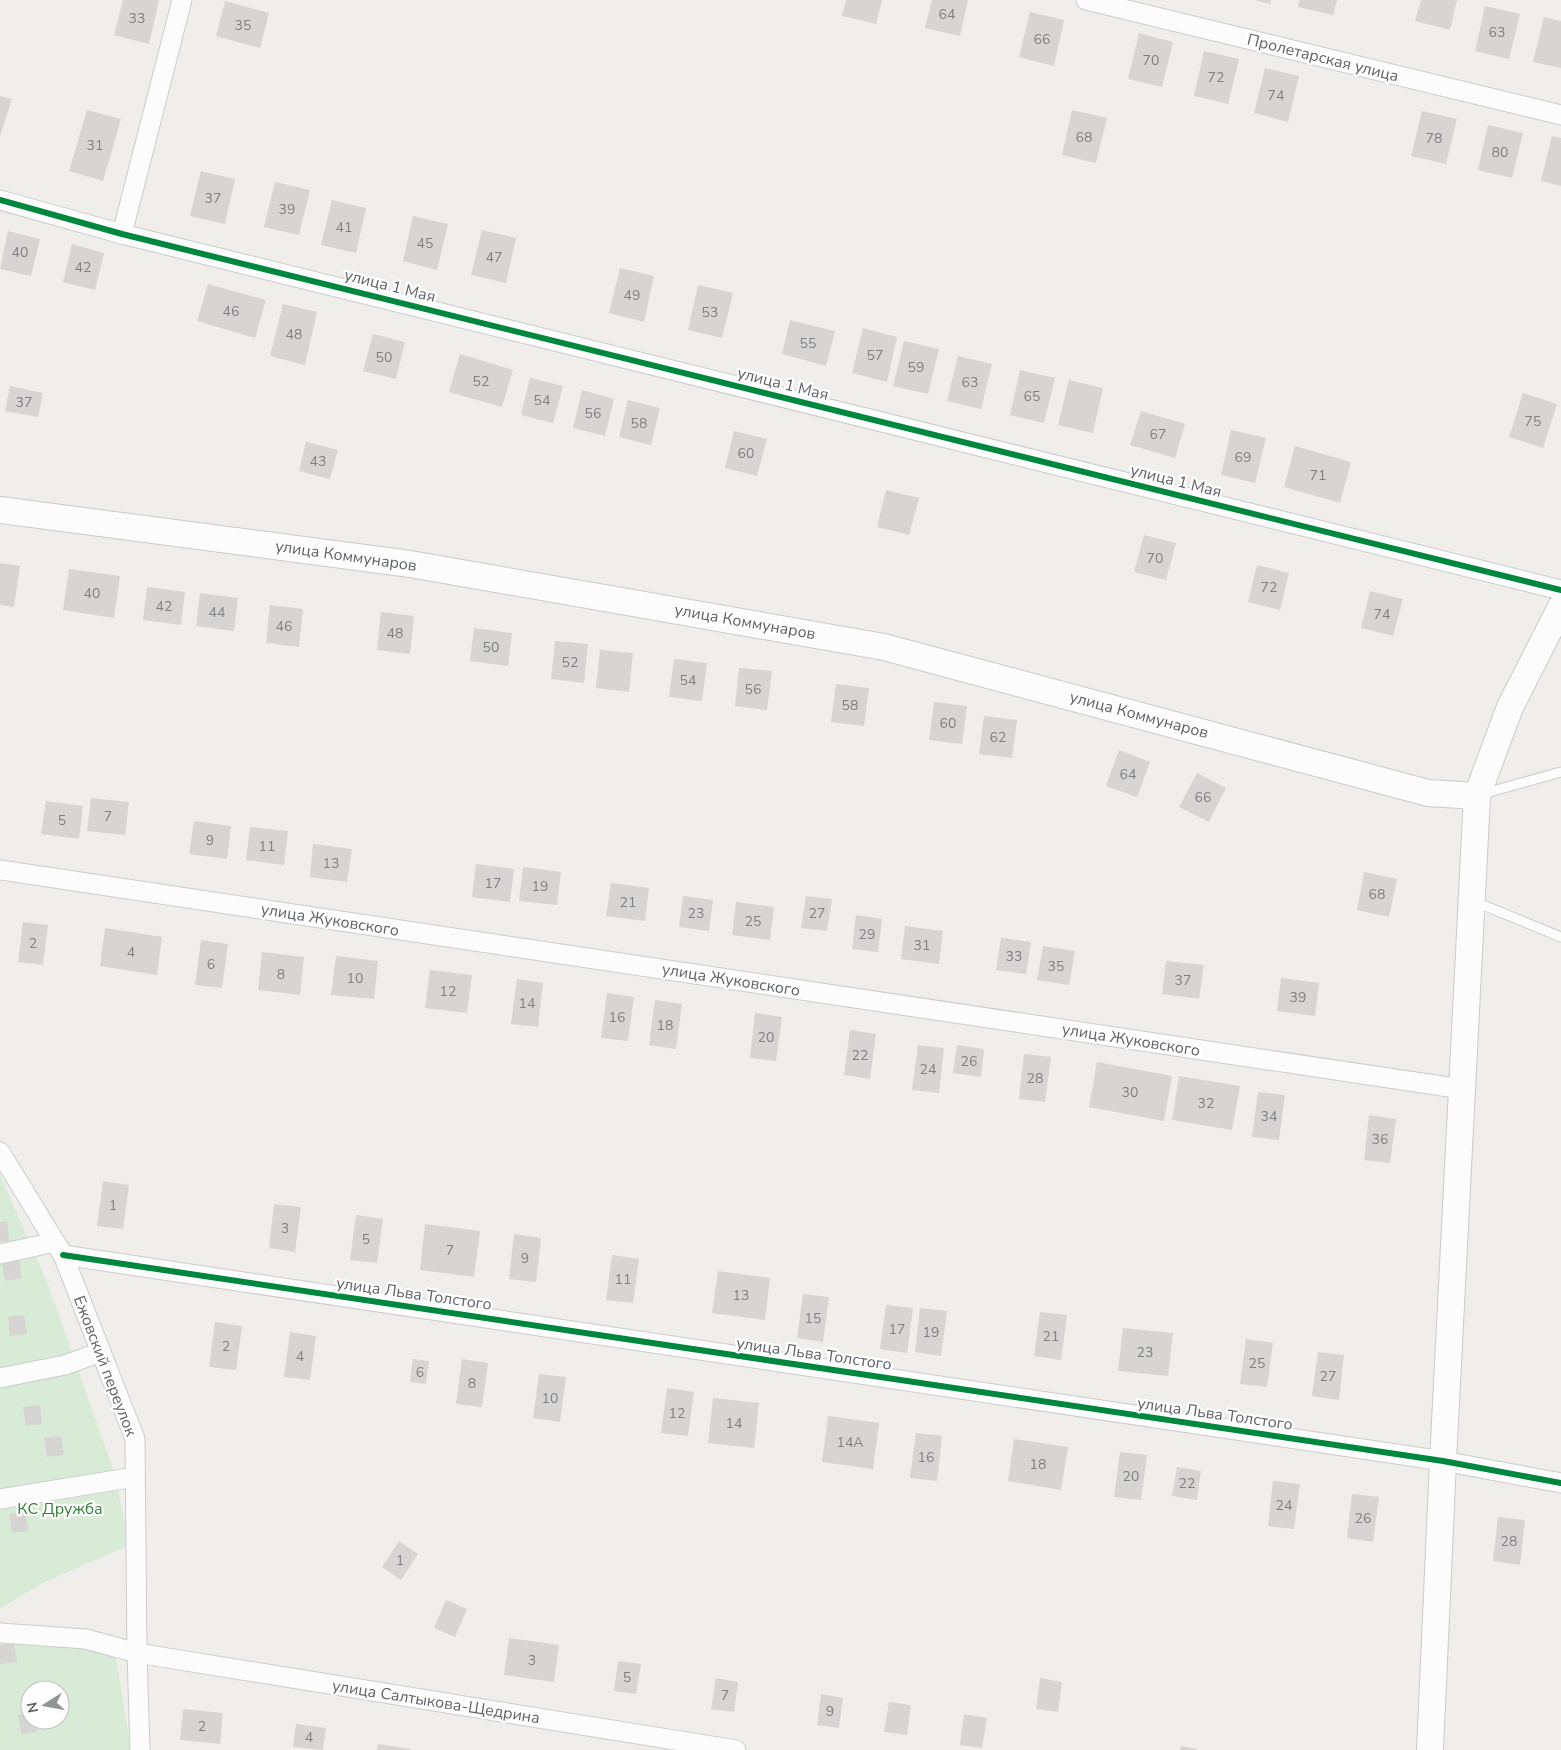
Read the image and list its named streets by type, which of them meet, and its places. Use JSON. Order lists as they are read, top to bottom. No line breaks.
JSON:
{"streets":{"main road":["улица Коммунаров"],"street":["Пролетарская улица","улица 1 Мая","улица Жуковского","улица Льва Толстого","Ежовский переулок","улица Салтыкова-Щедрина"]},"crossings":[["улица Льва Толстого","Ежовский переулок"],["Ежовский переулок","улица Салтыкова-Щедрина"]],"parks":["КС Дружба"],"house_numbers":["64","33","35","63","66","70","72","74","68","78","31","80","37","39","41","45","40","47","42","49","46","53","48","55","57","50","59","52","63","65","54","37","56","75","58","67","60","69","43","71","70","72","40","42","44","74","46","48","50","52","54","56","58","60","62","64","66","7","5","9","11","13","17","19","68","21","23","27","25","29","2","31","4","33","6","35","8","10","37","12","39","14","16","18","20","22","26","24","28","30","32","34","36","1","3","5","7","9","11","13","15","17","19","21","2","23","4","25","6","27","8","10","12","14","14А","16","18","20","22","24","26","28","1","3","5","7","9","2","4"],"north":"left"}
